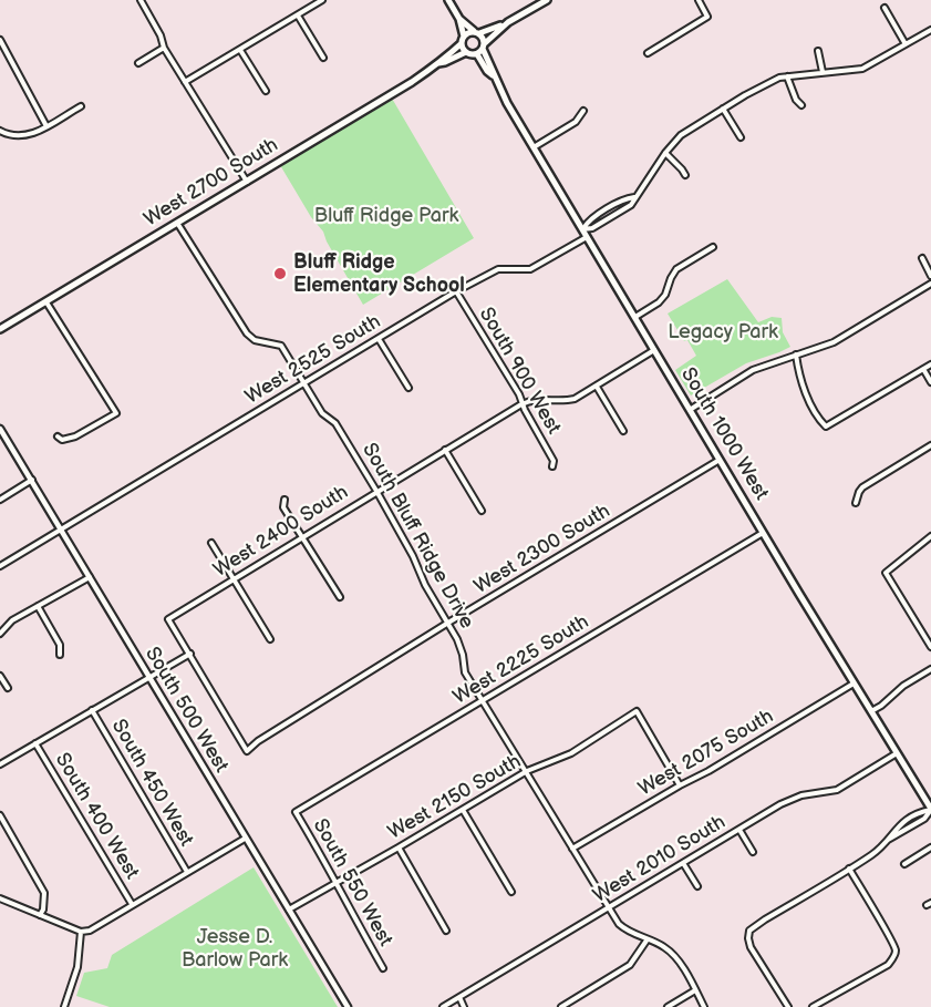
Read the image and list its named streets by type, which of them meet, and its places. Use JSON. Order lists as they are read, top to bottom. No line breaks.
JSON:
{"streets":{"main road":["West 2700 South","South 1000 West"],"street":["West 2525 South","South 900 West","West 2400 South","South Bluff Ridge Drive","West 2300 South","West 2225 South","South 500 West","West 2075 South","South 450 West","West 2150 South","South 400 West","West 2010 South","South 550 West"]},"crossings":[["West 2700 South","South 1000 West"],["West 2700 South","South Bluff Ridge Drive"],["West 2525 South","South 900 West"],["West 2525 South","South 1000 West"],["West 2525 South","South Bluff Ridge Drive"],["West 2525 South","South 500 West"],["South 900 West","West 2400 South"],["South 1000 West","West 2400 South"],["South 1000 West","West 2300 South"],["South 1000 West","West 2225 South"],["South 1000 West","West 2075 South"],["South 1000 West","West 2010 South"],["West 2400 South","South Bluff Ridge Drive"],["West 2400 South","West 2300 South"],["South Bluff Ridge Drive","West 2300 South"],["South Bluff Ridge Drive","West 2225 South"],["South Bluff Ridge Drive","West 2075 South"],["South Bluff Ridge Drive","West 2150 South"],["South Bluff Ridge Drive","West 2010 South"],["West 2225 South","South 550 West"],["South 500 West","West 2150 South"],["West 2075 South","West 2150 South"],["West 2150 South","South 550 West"]],"parks":["Bluff Ridge Park","Legacy Park","Jesse D. Barlow Park"],"places":["Bluff Ridge Elementary School"]}
